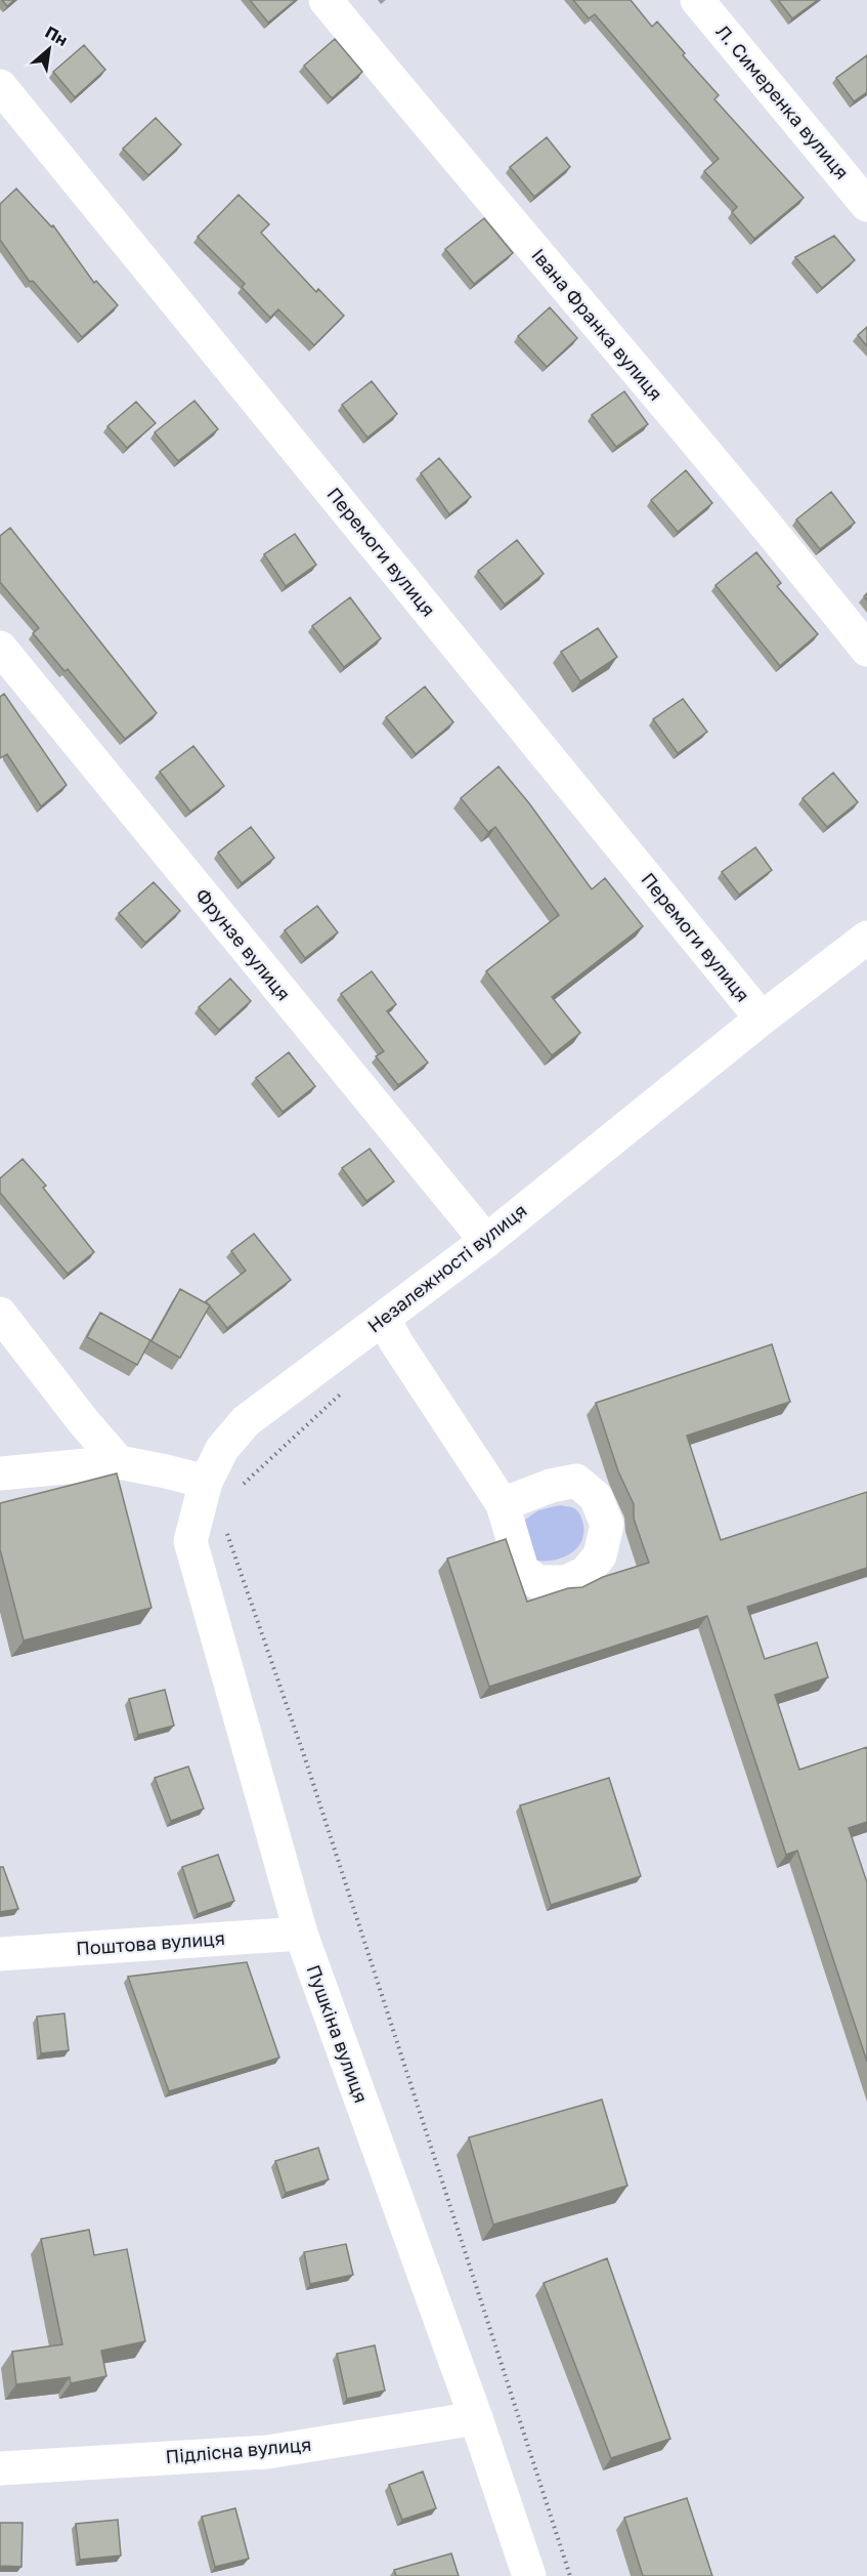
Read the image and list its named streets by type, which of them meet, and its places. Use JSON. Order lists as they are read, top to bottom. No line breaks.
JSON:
{"streets":{"street":["Л. Симеренка вулиця","Івана Франка вулиця","Перемоги вулиця","Фрунзе вулиця","Незалежності вулиця","Поштова вулиця","Пушкіна вулиця","Підлісна вулиця"]},"crossings":[["Перемоги вулиця","Незалежності вулиця"],["Фрунзе вулиця","Незалежності вулиця"],["Незалежності вулиця","Пушкіна вулиця"],["Поштова вулиця","Пушкіна вулиця"],["Пушкіна вулиця","Підлісна вулиця"]],"north":"top right"}
